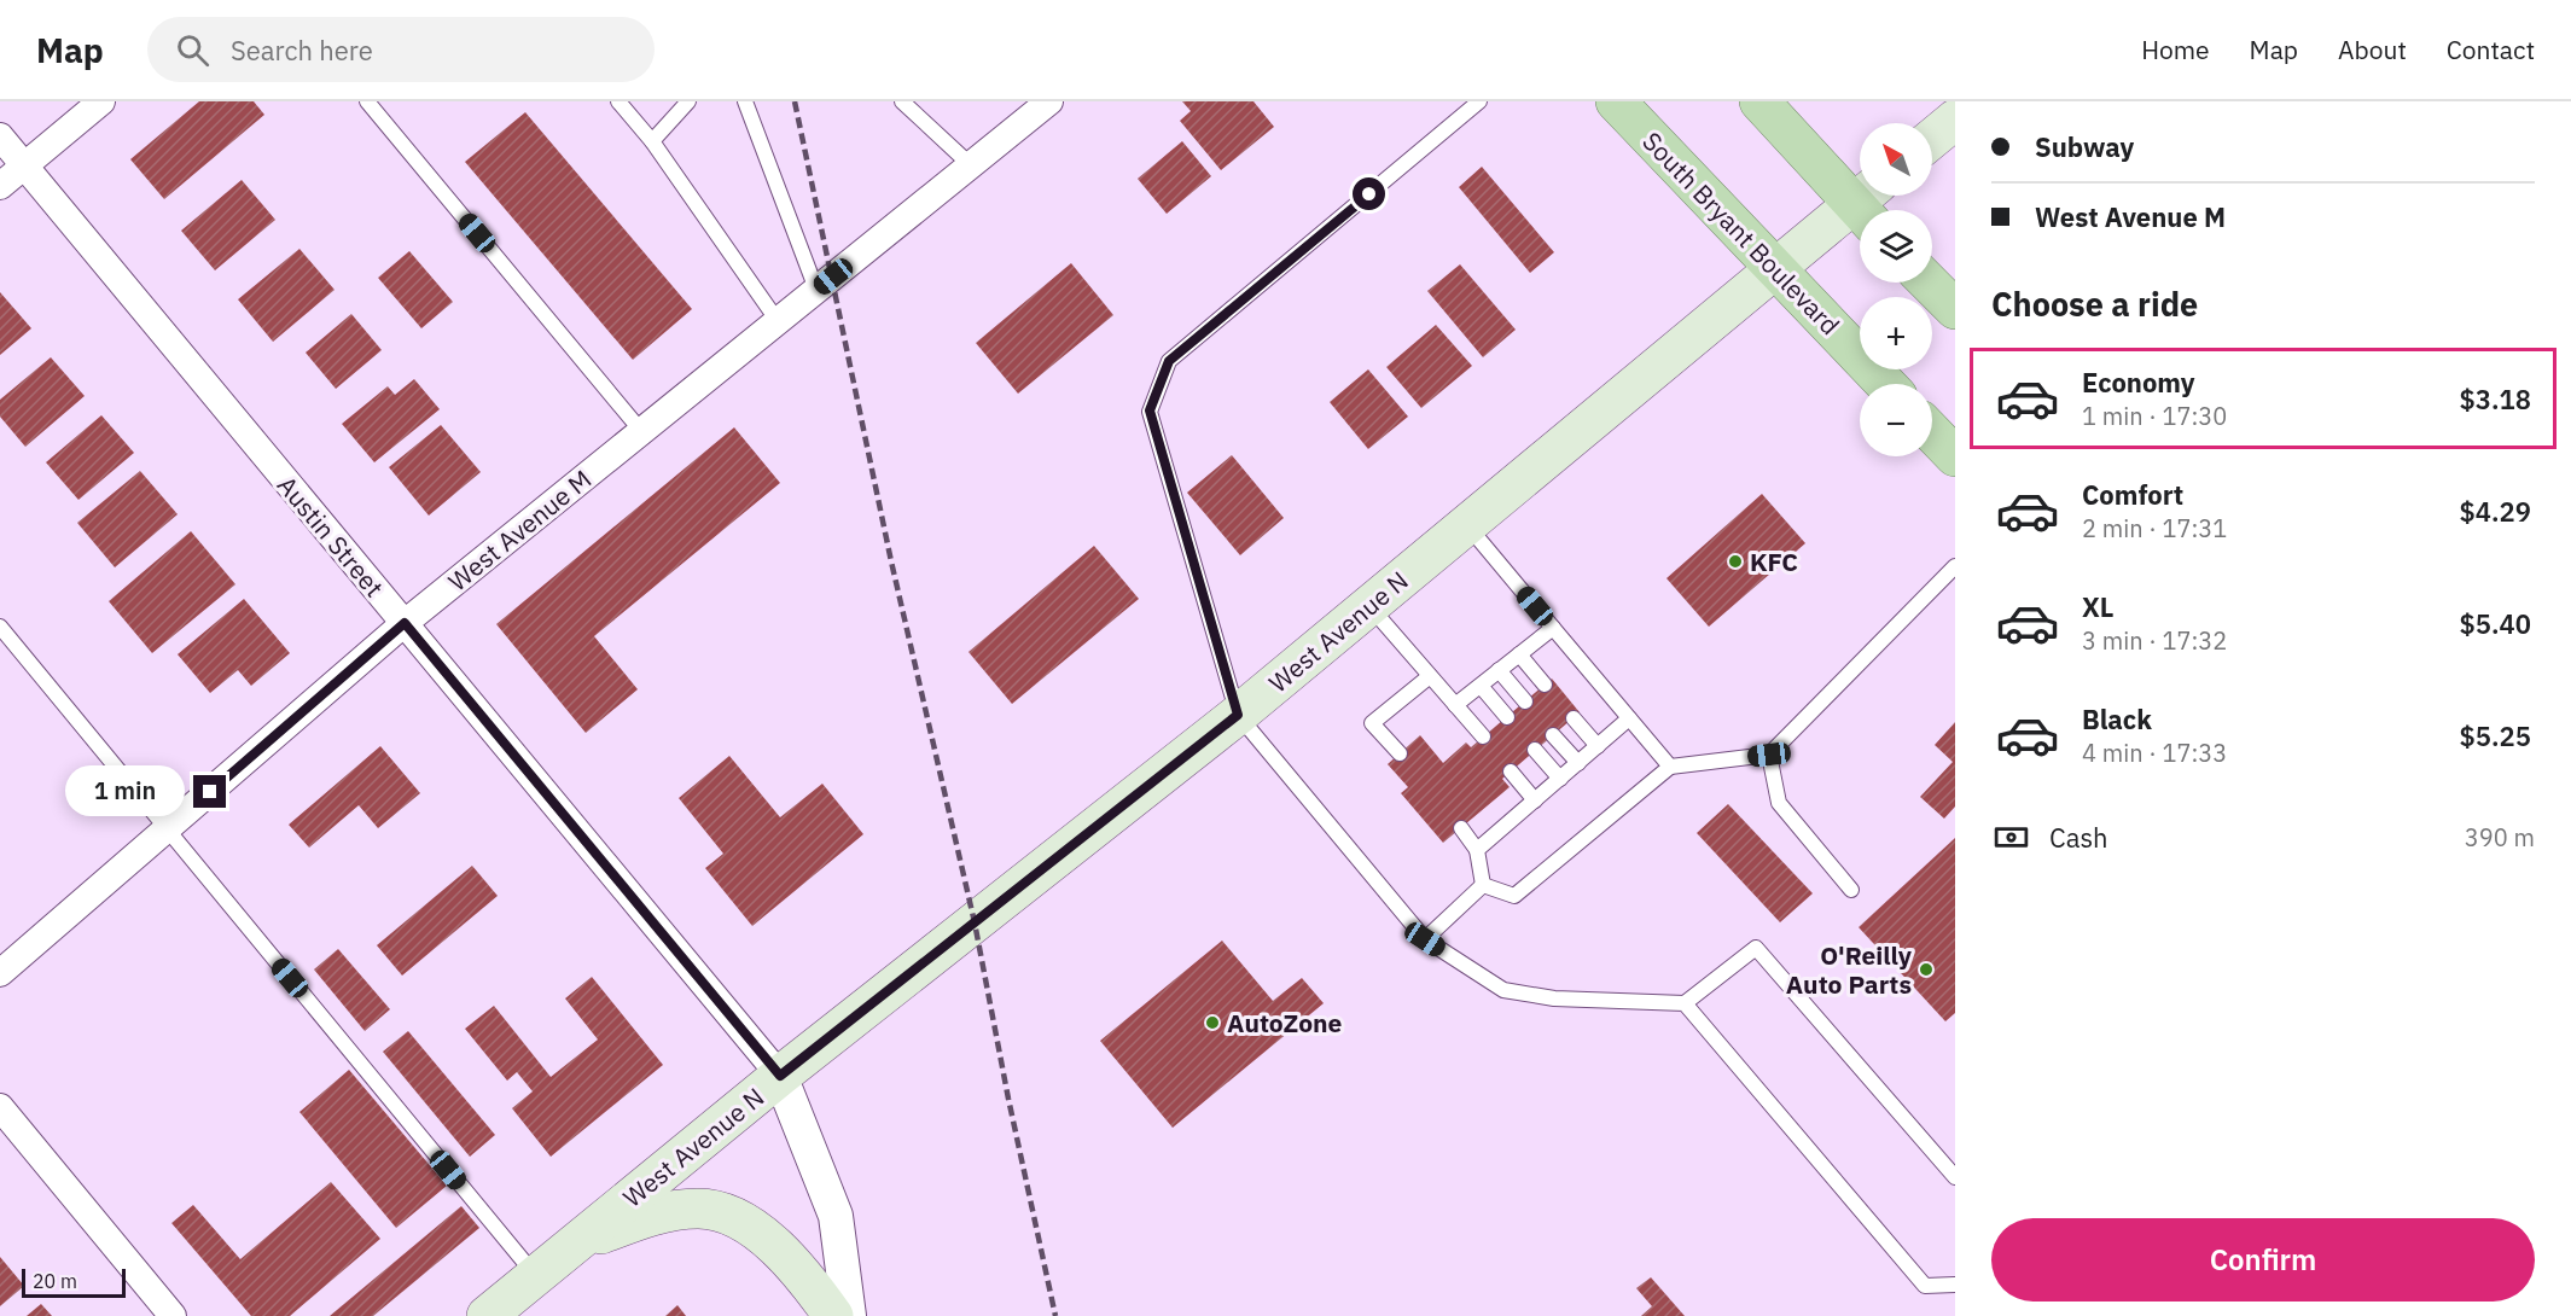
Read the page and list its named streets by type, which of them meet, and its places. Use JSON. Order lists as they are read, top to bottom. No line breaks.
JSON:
{"streets":{"main road":["South Bryant Boulevard","West Avenue N"],"street":["West Avenue M","Austin Street"]},"crossings":[["South Bryant Boulevard","West Avenue N"],["West Avenue M","Austin Street"],["Austin Street","West Avenue N"]],"places":["KFC","O'Reilly Auto Parts","AutoZone"],"scale_bar":"20 m","north":"top left","page":{"header":"Map","search":"Search here","nav":["Home","Map","About","Contact"],"banner":["Subway","West Avenue M"],"map_buttons":["+","−"],"heading":"Choose a ride","list":[{"name":"Economy","note":"1 min · 17:30","value":"$3.18"},{"name":"Comfort","note":"2 min · 17:31","value":"$4.29"},{"name":"XL","note":"3 min · 17:32","value":"$5.40"},{"name":"Black","note":"4 min · 17:33","value":"$5.25"}],"bubble":"1 min","pay":["Cash","390 m"],"buttons":"Confirm","scale":"20 m"}}
